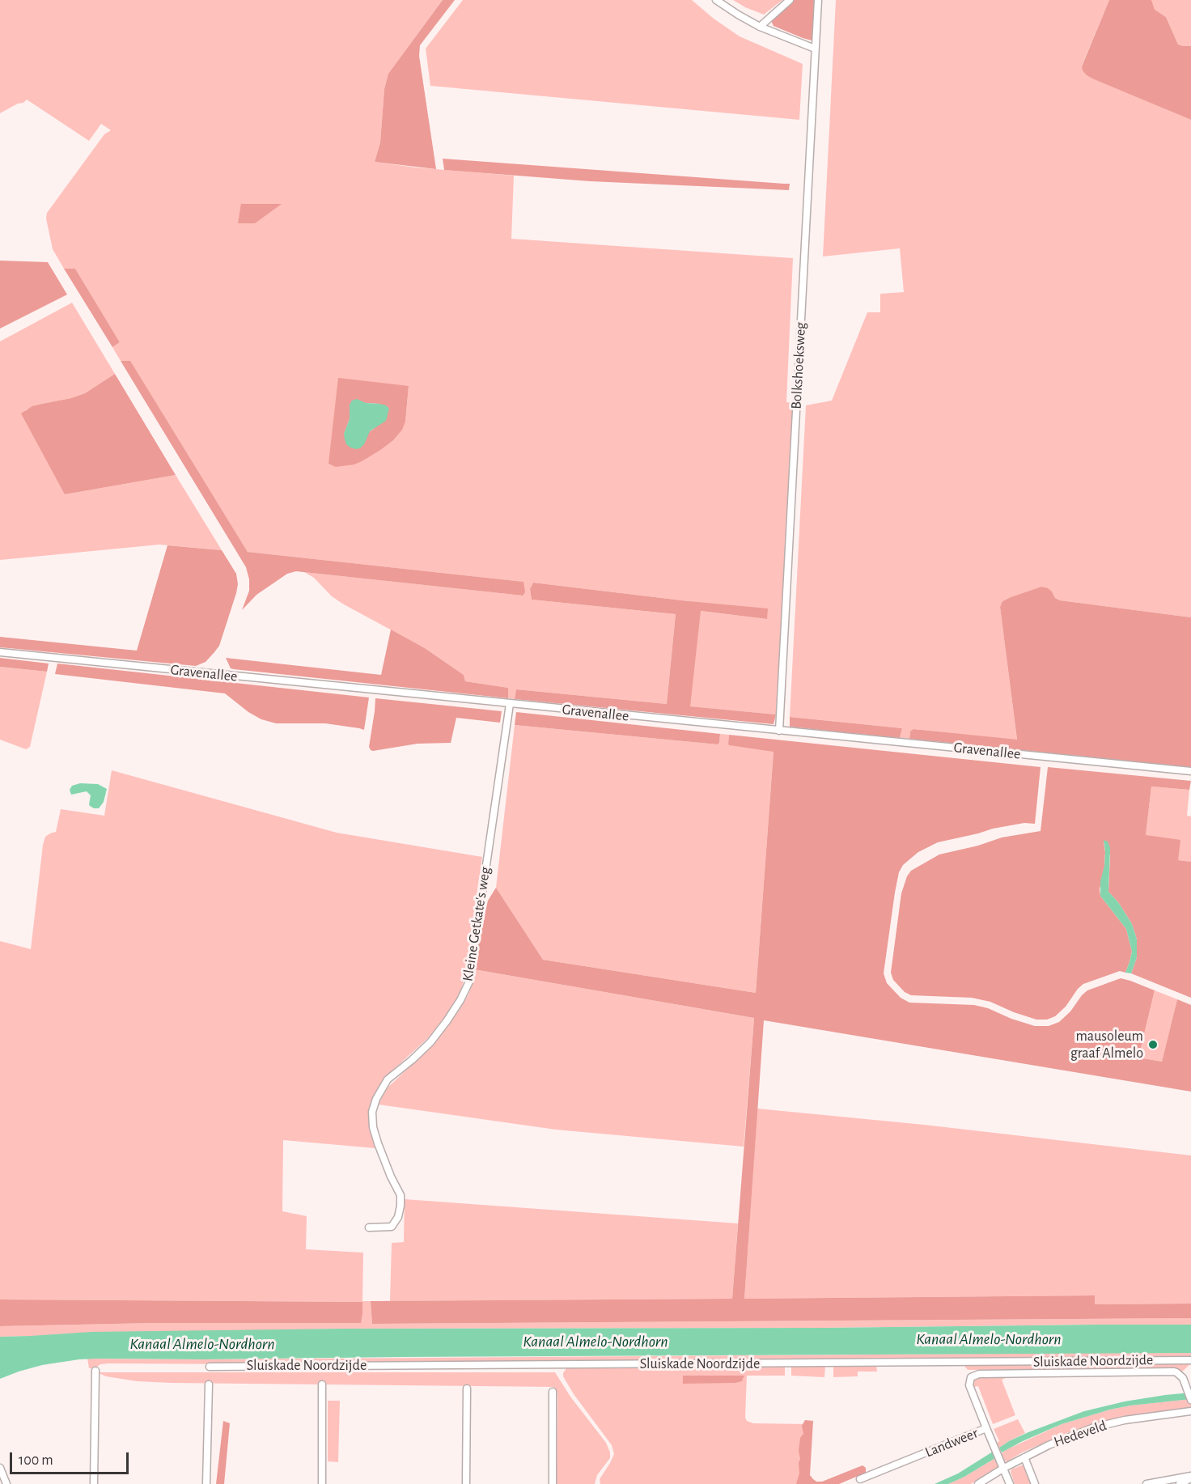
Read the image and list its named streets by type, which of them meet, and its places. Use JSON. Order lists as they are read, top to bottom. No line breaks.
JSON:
{"streets":{"street":["Bolkshoeksweg","Gravenallee","Kleine Getkate's weg","Sluiskade Noordzijde","Hedeveld","Landweer"]},"crossings":[["Bolkshoeksweg","Gravenallee"],["Gravenallee","Kleine Getkate's weg"]],"water":["Kanaal Almelo-Nordhorn"],"places":["mausoleum graaf Almelo"],"scale_bar":"100 m"}
